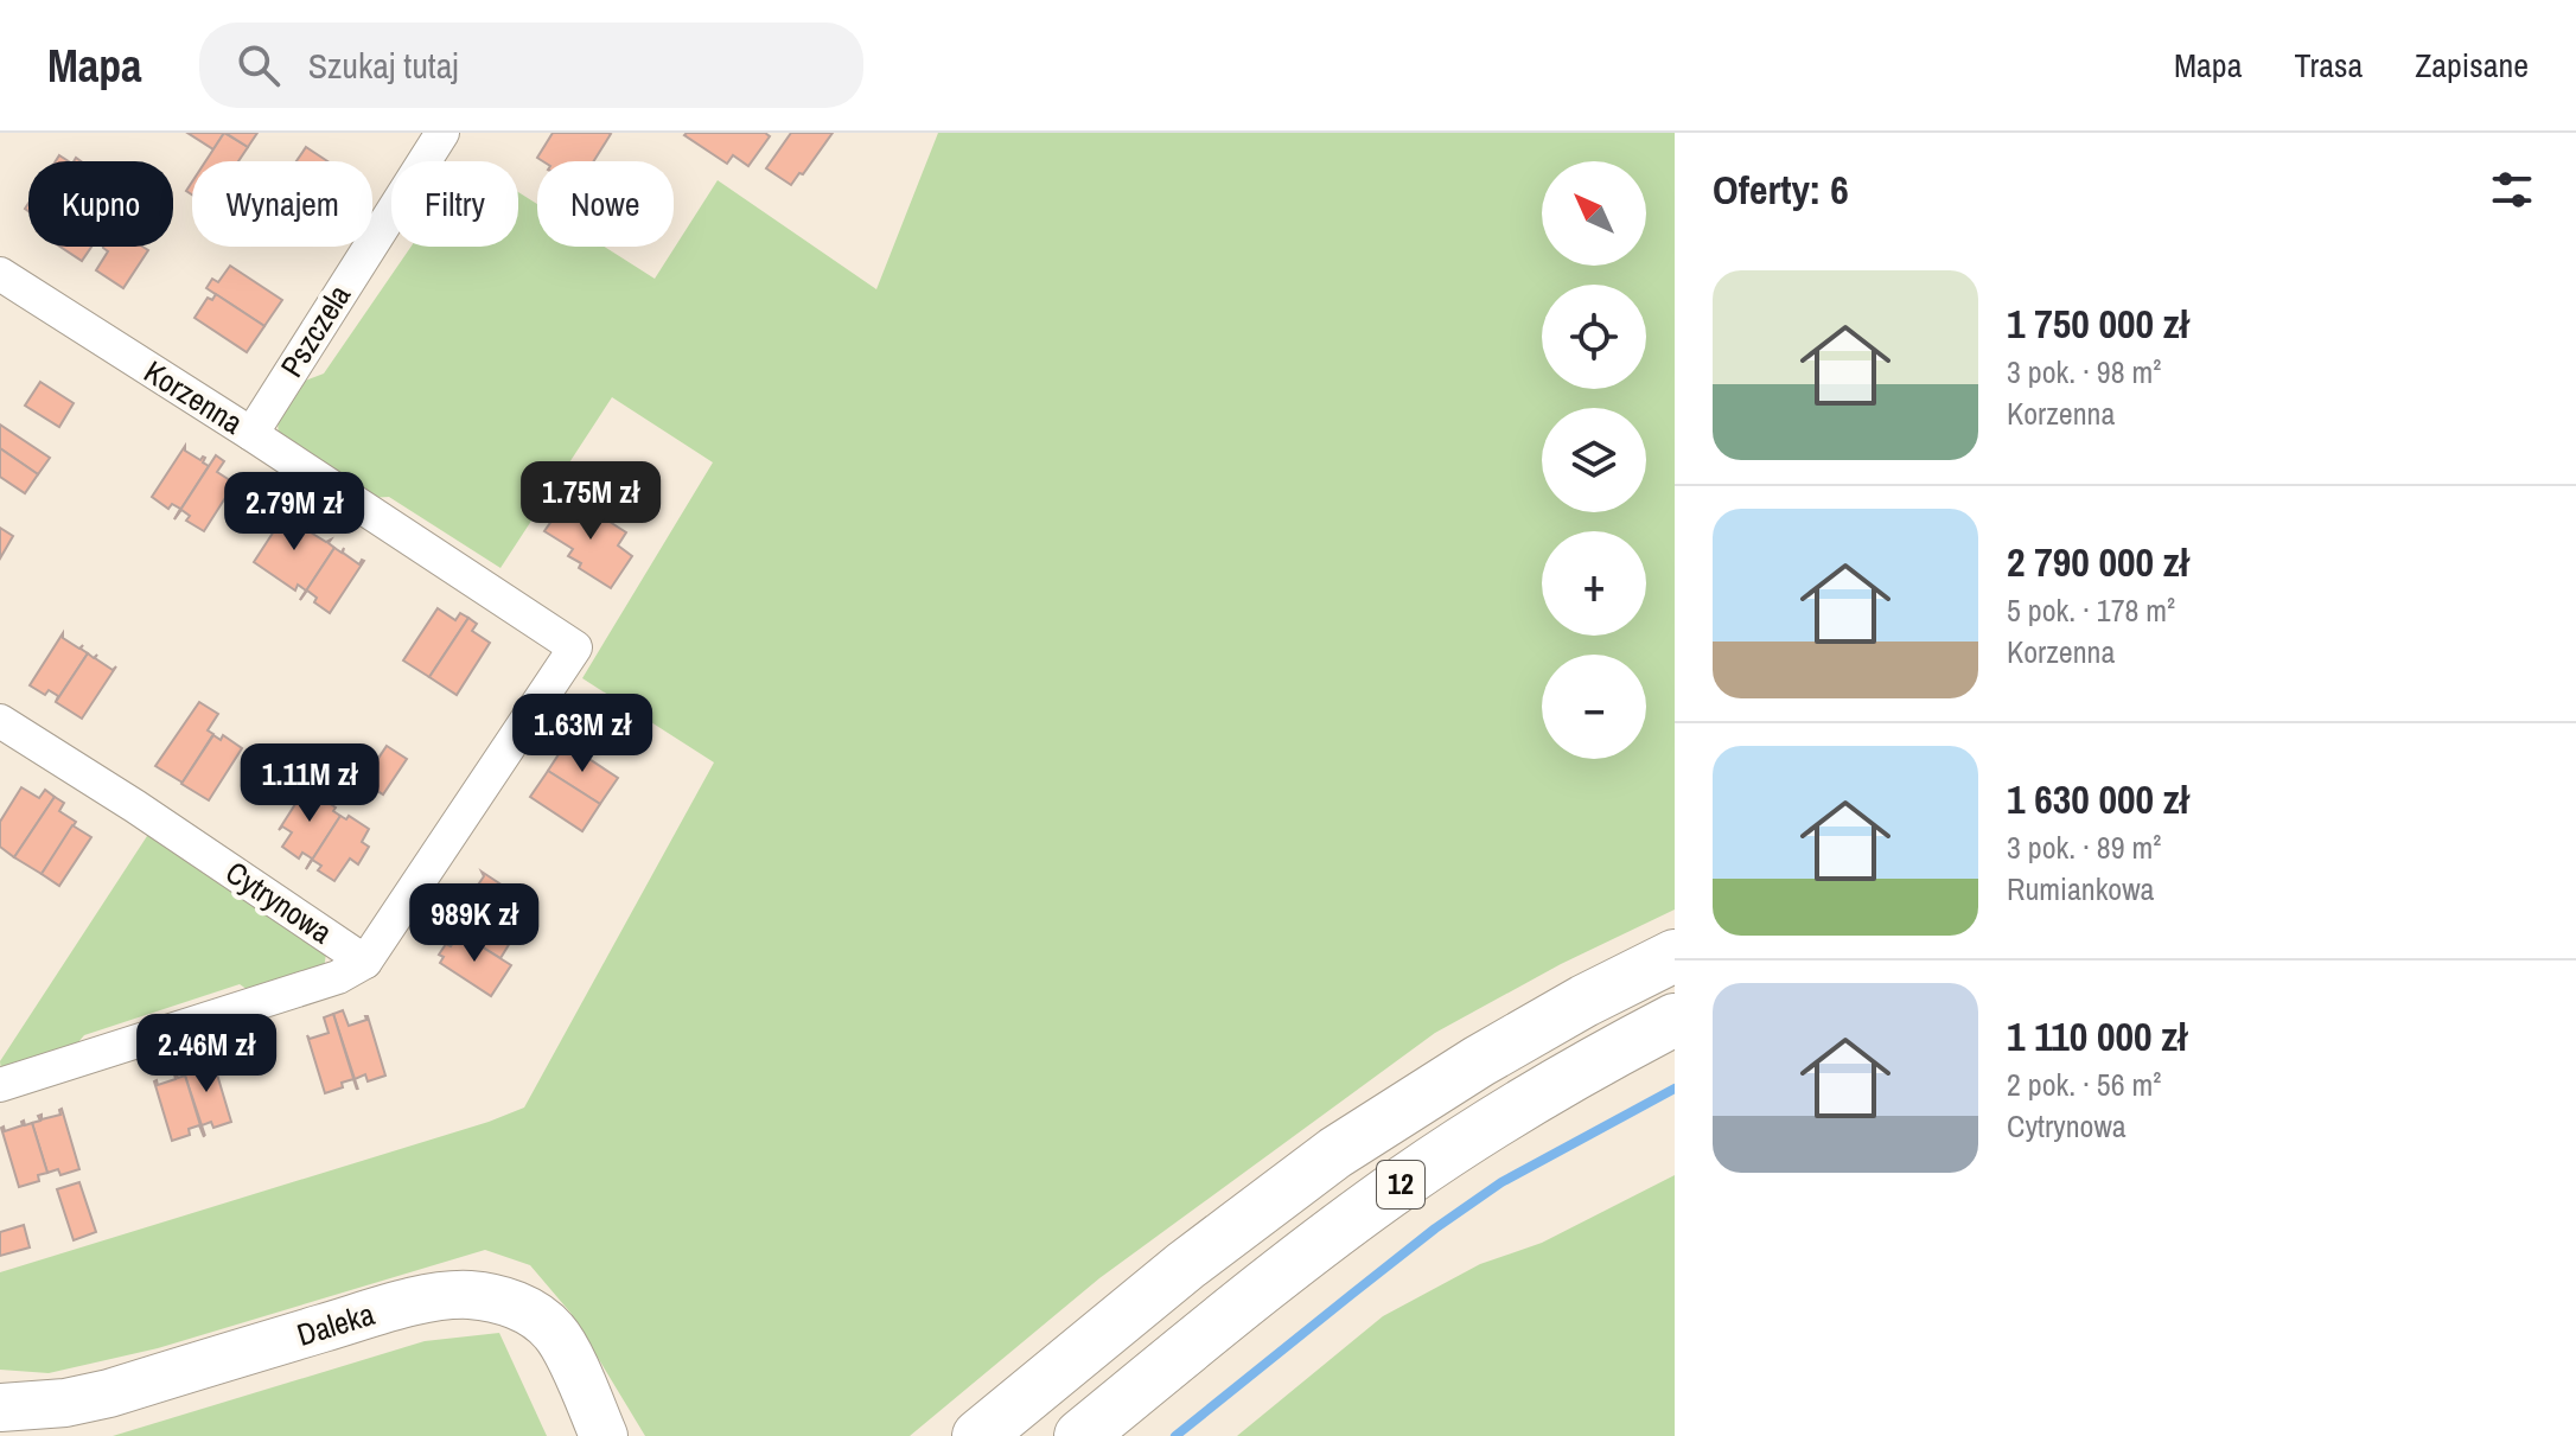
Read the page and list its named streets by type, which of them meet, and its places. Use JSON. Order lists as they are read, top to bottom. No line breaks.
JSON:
{"streets":{"main road":["12"],"street":["Pszczela","Korzenna","Cytrynowa","Daleka"]},"crossings":[["Pszczela","Korzenna"],["Korzenna","Cytrynowa"]],"north":"top left","page":{"header":"Mapa","search":"Szukaj tutaj","nav":["Mapa","Trasa","Zapisane"],"heading":"Oferty: 6","map_buttons":["+","−"],"chip":["Kupno","Wynajem","Filtry","Nowe"],"list":[{"name":"1 750 000 zł","note":"3 pok. · 98 m² · Korzenna"},{"name":"2 790 000 zł","note":"5 pok. · 178 m² · Korzenna"},{"name":"1 630 000 zł","note":"3 pok. · 89 m² · Rumiankowa"},{"name":"1 110 000 zł","note":"2 pok. · 56 m² · Cytrynowa"}],"price":["1.75M zł","2.79M zł","1.63M zł","1.11M zł","989K zł","2.46M zł"]}}
